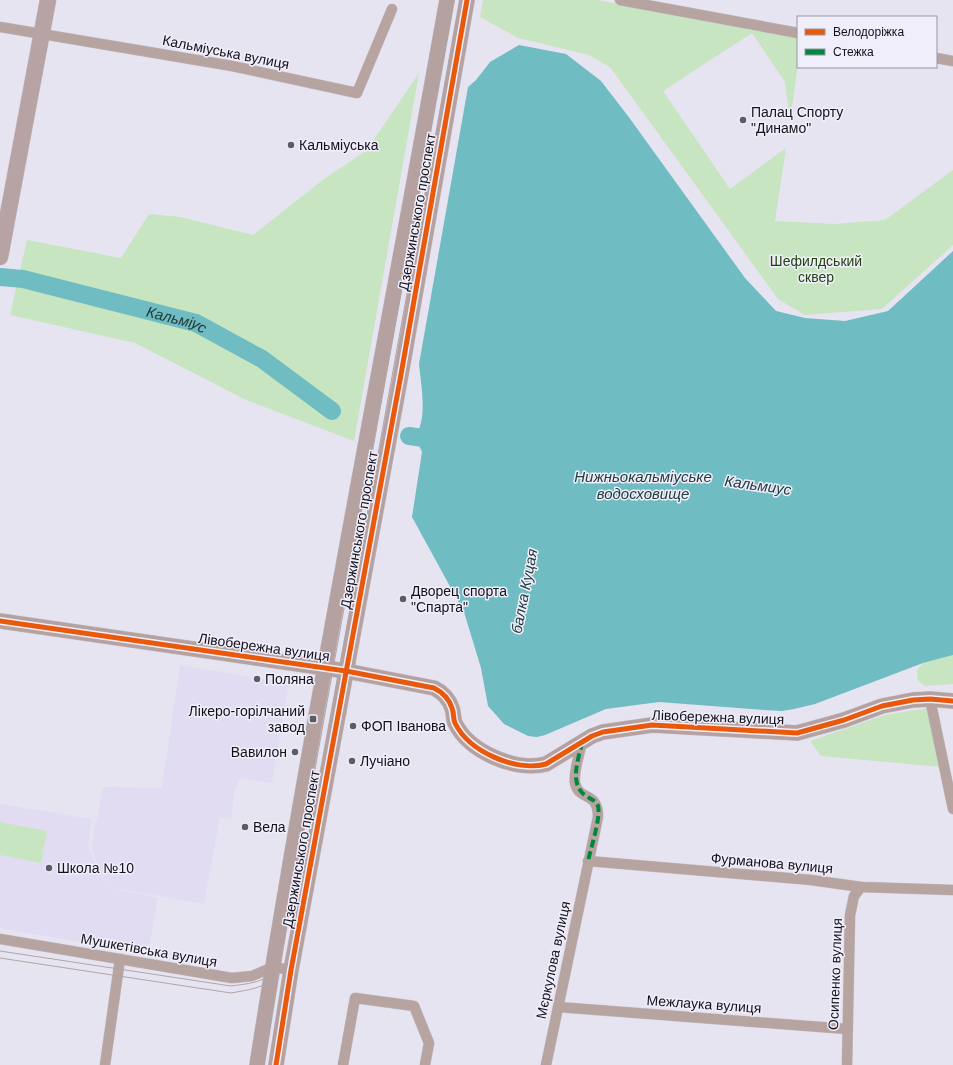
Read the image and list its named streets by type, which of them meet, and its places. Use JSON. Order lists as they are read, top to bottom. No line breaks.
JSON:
{"streets":{"street":["Кальміуська вулиця","Дзержинського проспект","Лівобережна вулиця","Фурманова вулиця","Мушкетівська вулиця","Мєркулова вулиця","Осипенко вулиця","Межлаука вулиця"]},"crossings":[["Дзержинського проспект","Лівобережна вулиця"],["Дзержинського проспект","Мушкетівська вулиця"],["Лівобережна вулиця","Мєркулова вулиця"],["Фурманова вулиця","Мєркулова вулиця"],["Фурманова вулиця","Осипенко вулиця"],["Мєркулова вулиця","Межлаука вулиця"],["Осипенко вулиця","Межлаука вулиця"]],"water":["Кальміус","Нижньокальміуське водосховище","Кальмиус","балка Куцая"],"parks":["Шефилдський сквер"],"places":{"other":["Палац Спорту \"Динамо\"","Кальміуська","Дворец спорта \"Спарта\"","Поляна","ФОП Іванова","Вавилон","Лучіано","Вела","Школа №10"],"transit":["Лікеро-горілчаний завод"]},"legend":["Велодоріжка","Стежка"]}
